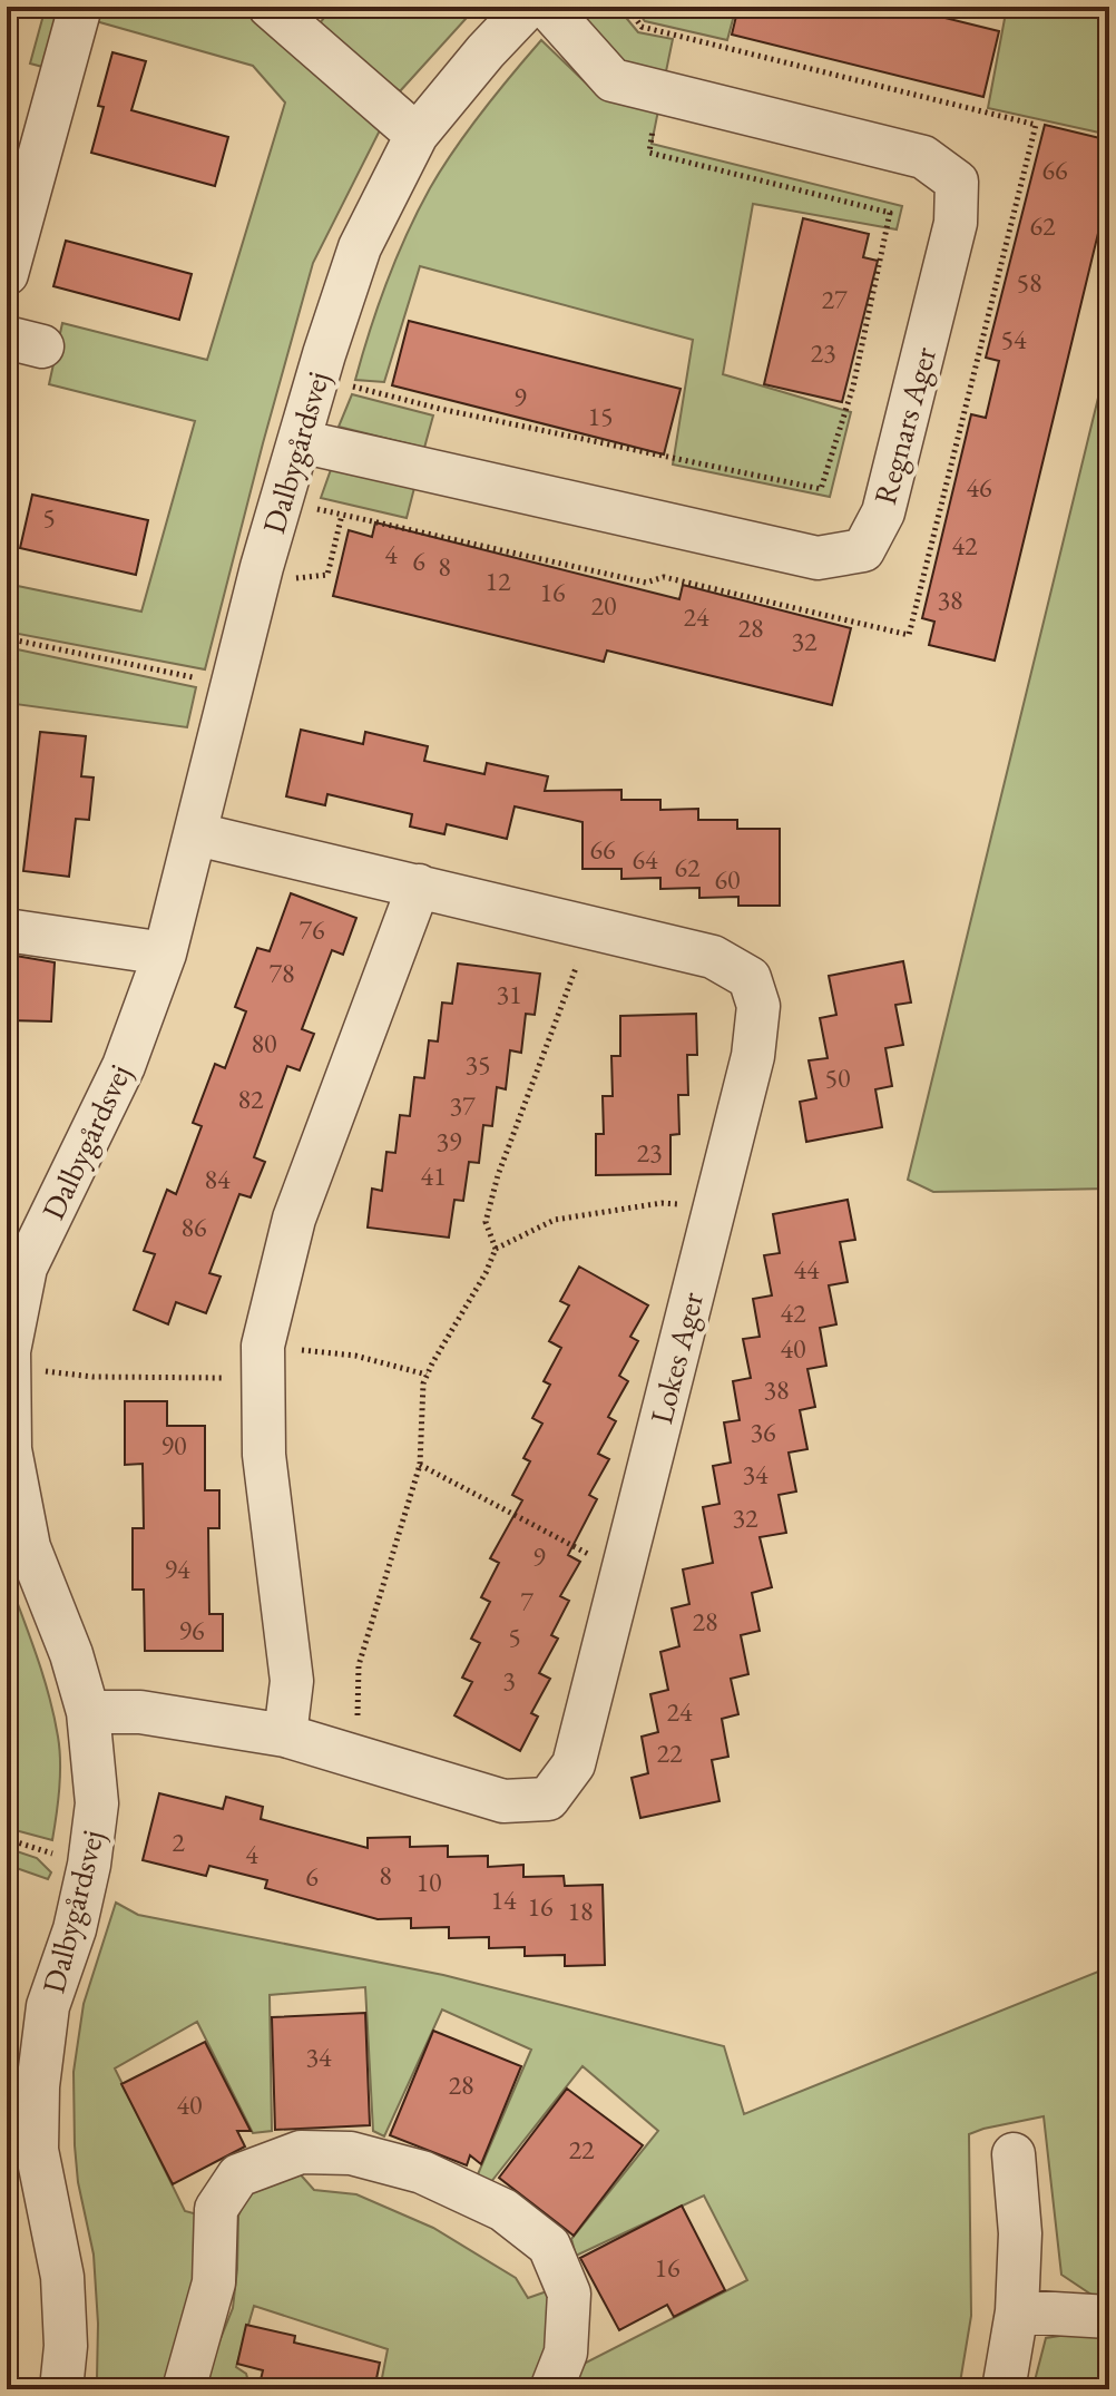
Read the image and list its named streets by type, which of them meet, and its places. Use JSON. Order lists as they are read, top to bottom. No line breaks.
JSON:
{"streets":{"street":["Regnars Ager","Dalbygårdsvej","Lokes Ager"]},"crossings":[["Regnars Ager","Dalbygårdsvej"],["Dalbygårdsvej","Lokes Ager"]],"house_numbers":["66","62","58","27","54","23","9","15","46","5","42","4","6","8","12","16","38","20","24","28","32","66","64","62","60","76","78","31","80","35","50","82","37","39","23","41","84","86","44","42","40","38","36","90","34","32","9","94","7","28","96","5","3","24","22","2","4","8","6","10","14","16","18","34","28","40","22","16"]}
